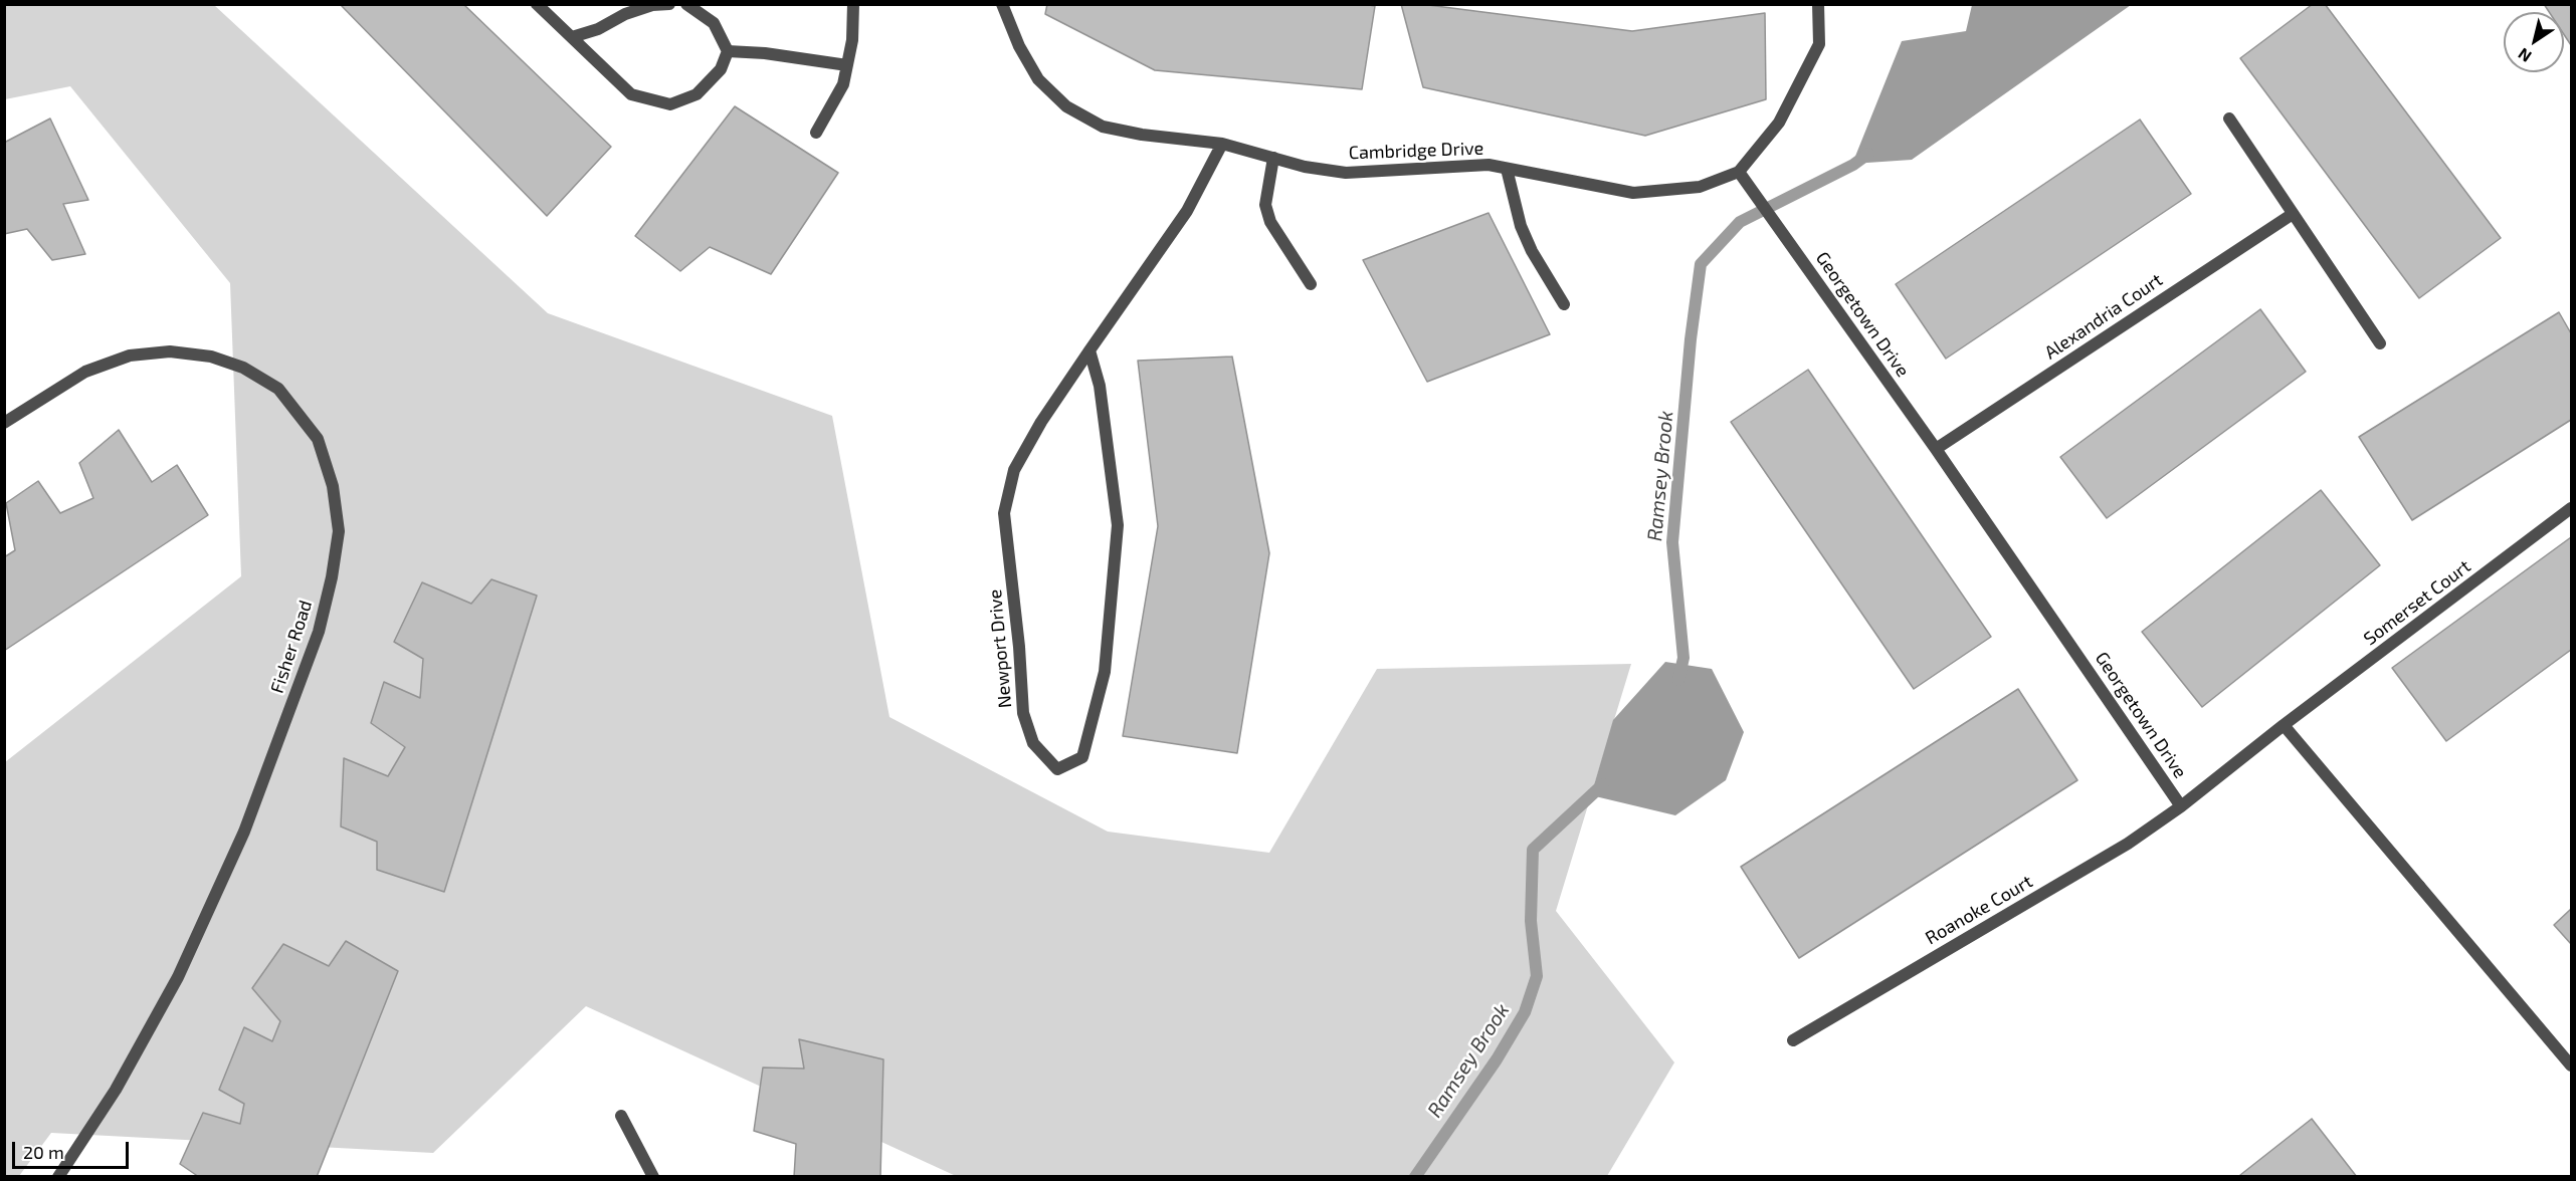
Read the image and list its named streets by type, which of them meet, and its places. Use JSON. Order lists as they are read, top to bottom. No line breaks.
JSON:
{"streets":{"street":["Cambridge Drive","Georgetown Drive","Alexandria Court","Somerset Court","Fisher Road","Newport Drive","Roanoke Court"]},"crossings":[["Cambridge Drive","Georgetown Drive"],["Cambridge Drive","Newport Drive"],["Georgetown Drive","Alexandria Court"],["Georgetown Drive","Somerset Court"],["Georgetown Drive","Roanoke Court"]],"water":["Ramsey Brook"],"scale_bar":"20 m","north":"bottom left"}
